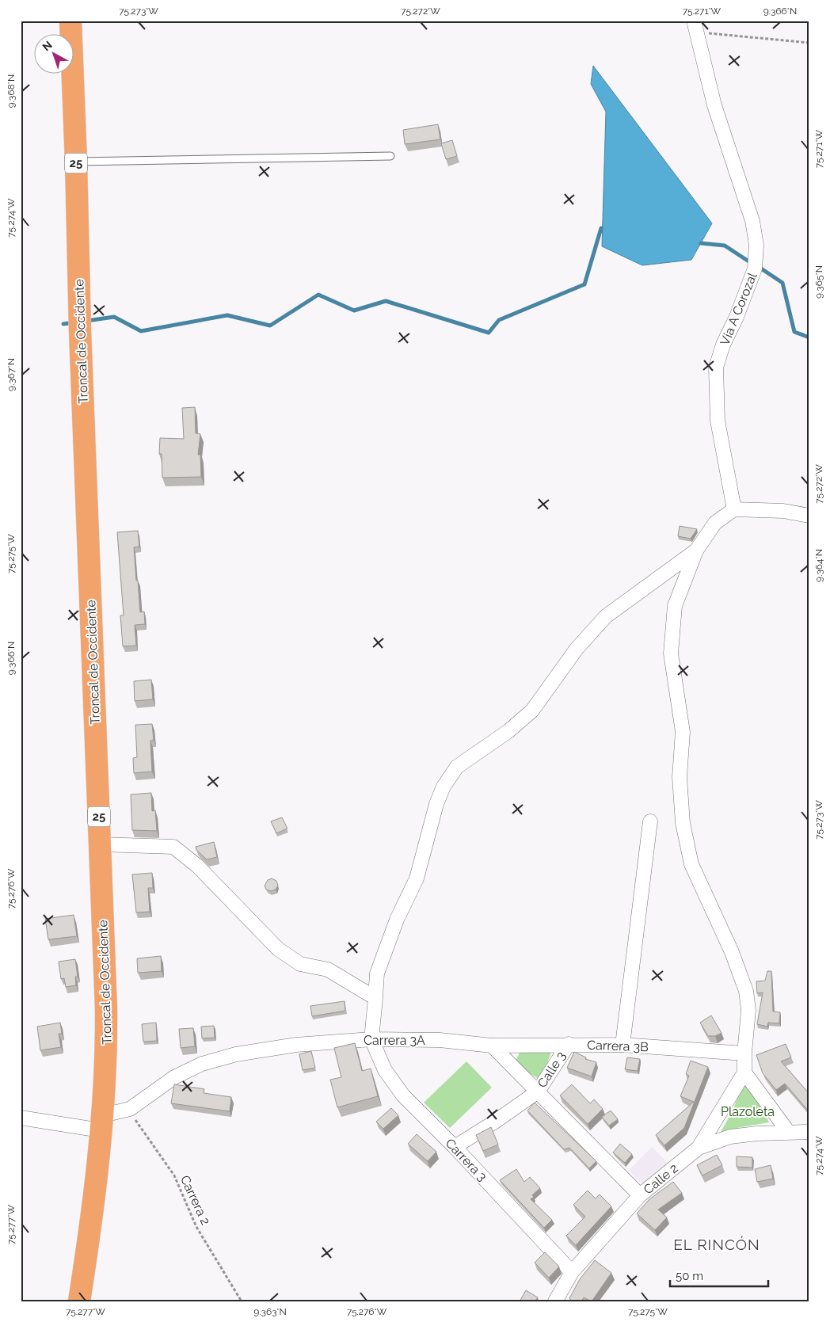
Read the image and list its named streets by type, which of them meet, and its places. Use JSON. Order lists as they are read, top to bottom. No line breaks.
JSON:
{"streets":{"highway":["25","Troncal de Occidente"],"street":["Vía A Corozal","Carrera 3A","Carrera 3B","Calle 3","Carrera 3","Calle 2"],"path":["Carrera 2"]},"crossings":[["Troncal de Occidente","Carrera 3A"],["Carrera 3A","Carrera 3B"],["Carrera 3A","Carrera 3"],["Carrera 3A","Carrera 2"],["Carrera 3B","Calle 3"],["Calle 3","Carrera 3"],["Carrera 3","Calle 2"]],"districts":["EL RINCÓN"],"parks":["Plazoleta"],"scale_bar":"50 m","north":"top left","coordinates":["75.273°W","75.272°W","75.271°W","9.366°N","9.368°N","75.274°W","9.365°N","9.367°N","75.275°W","9.364°N","75.276°W","75.277°W","9.363°N"]}
